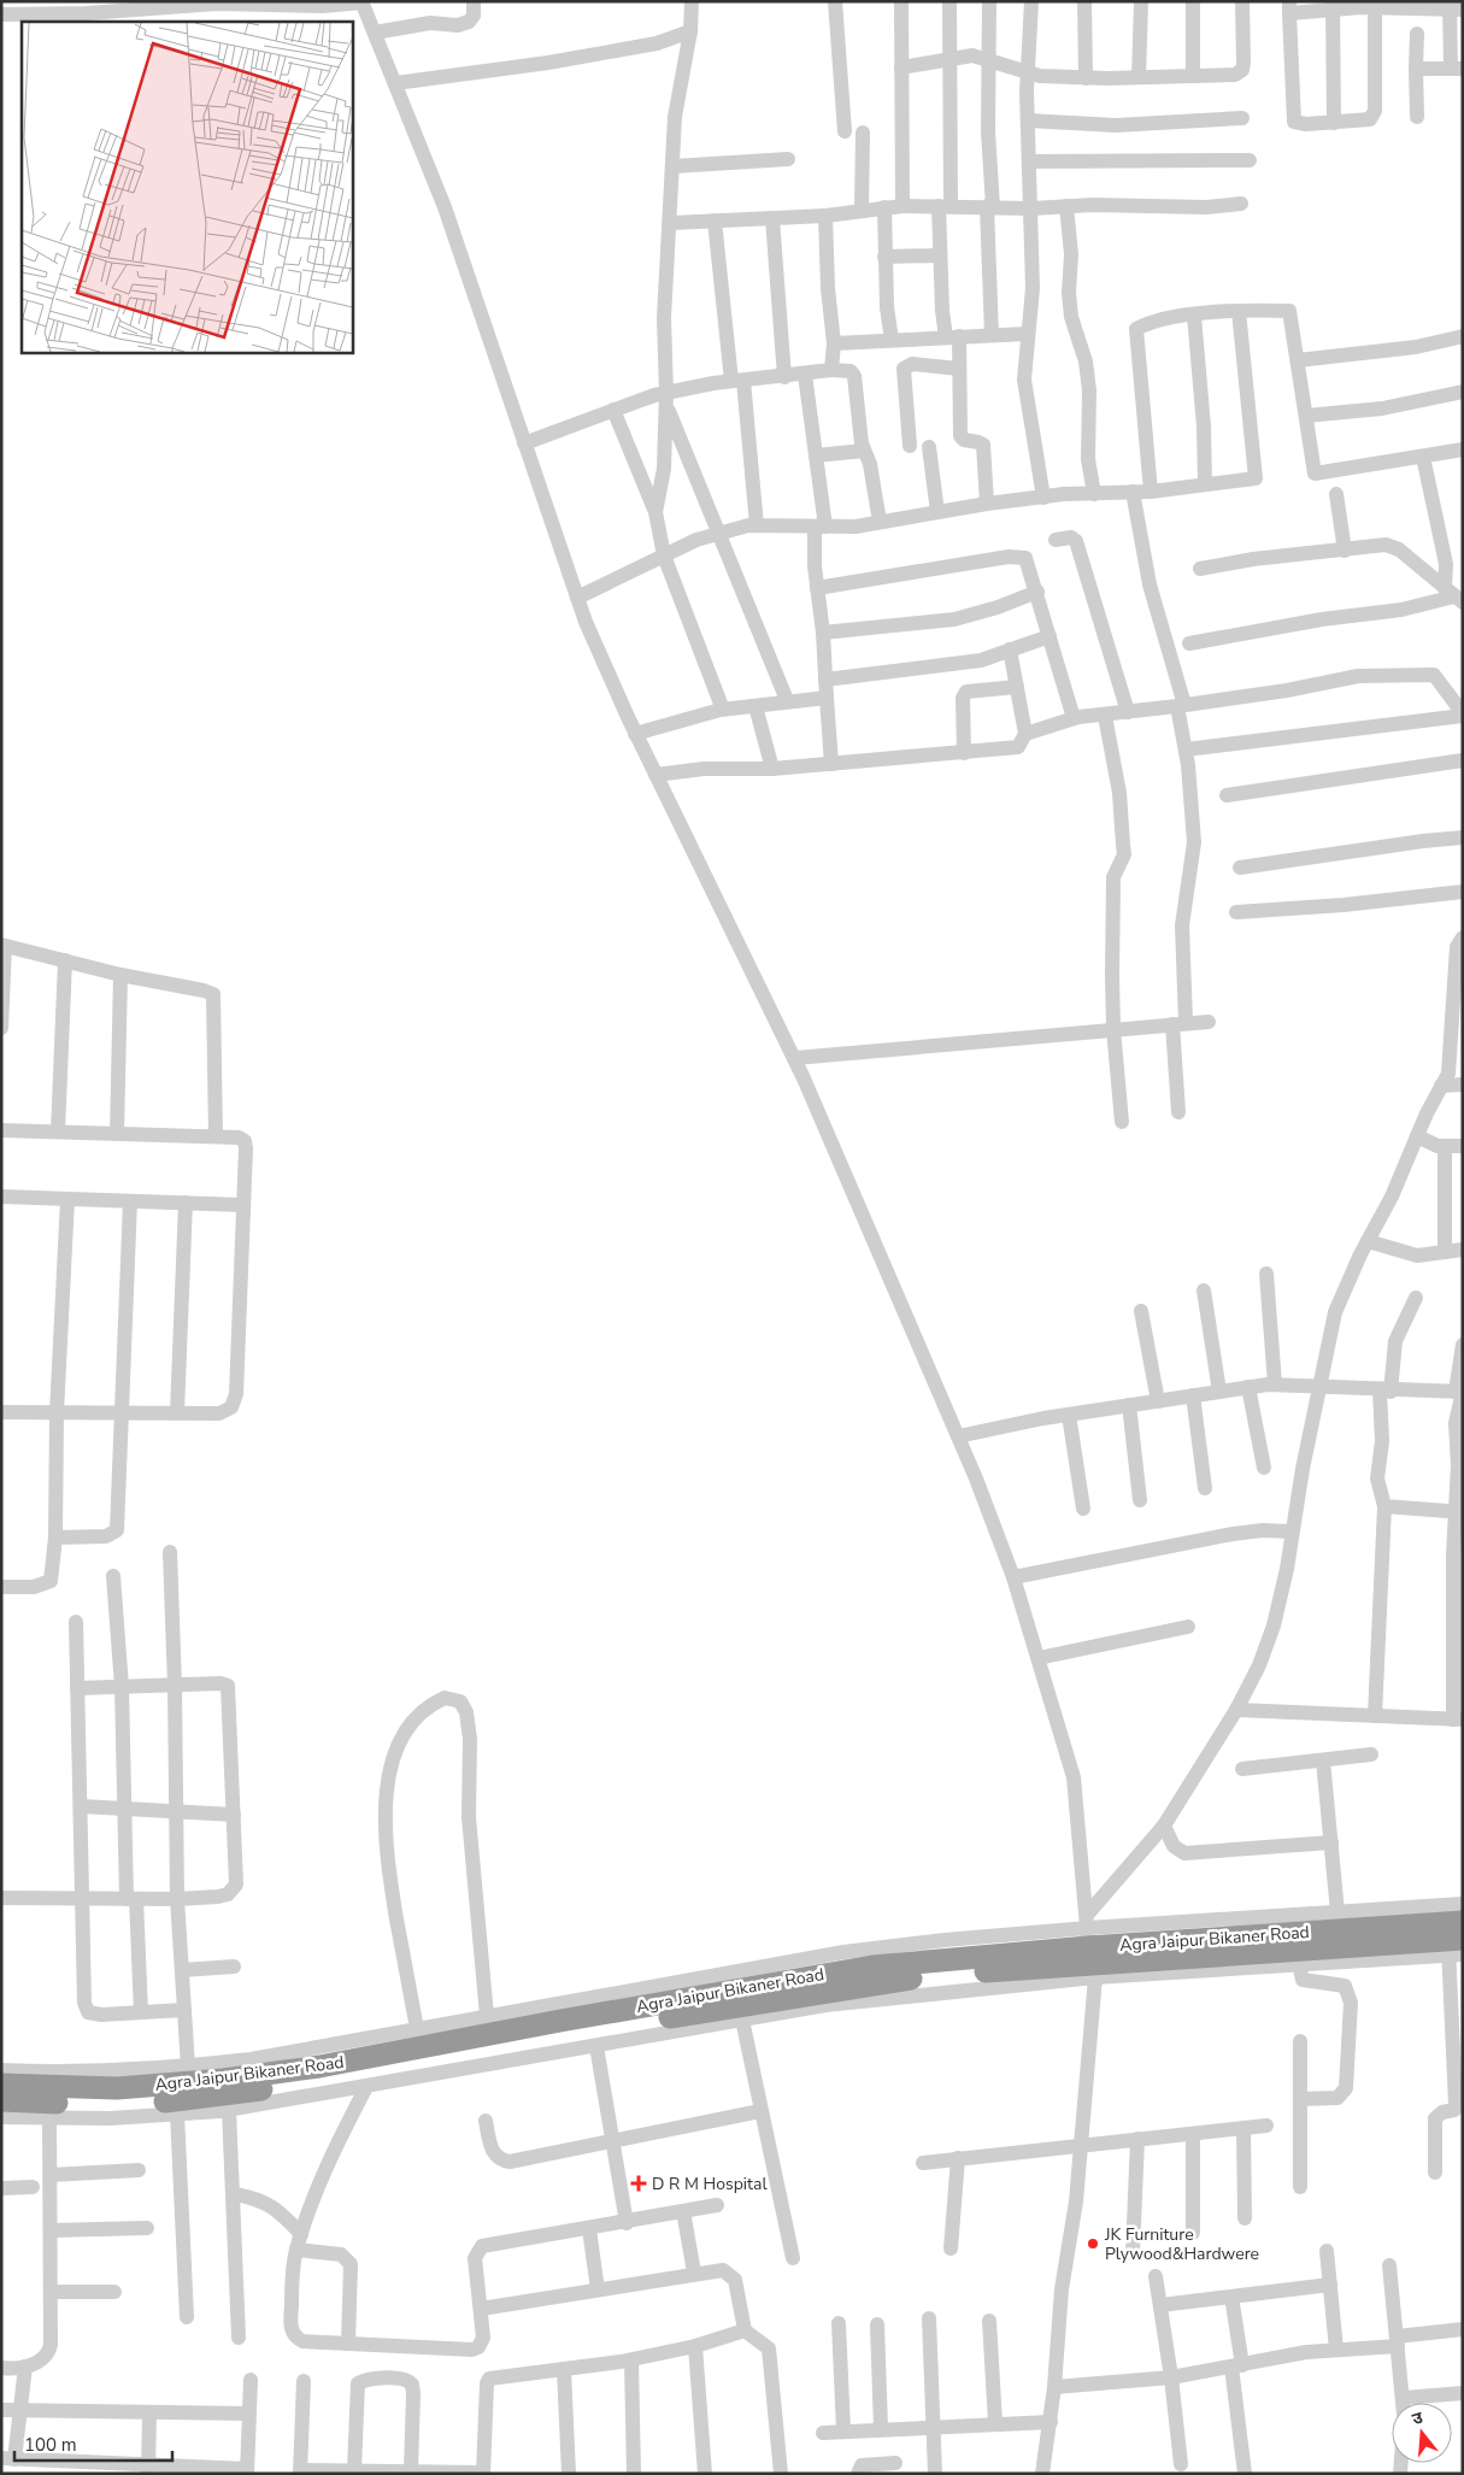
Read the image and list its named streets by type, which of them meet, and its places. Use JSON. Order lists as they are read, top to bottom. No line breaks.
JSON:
{"streets":{"highway":["Agra Jaipur Bikaner Road"]},"places":{"health":["D R M Hospital"],"other":["JK Furniture Plywood&Hardwere"]},"scale_bar":"100 m","north":"top"}
